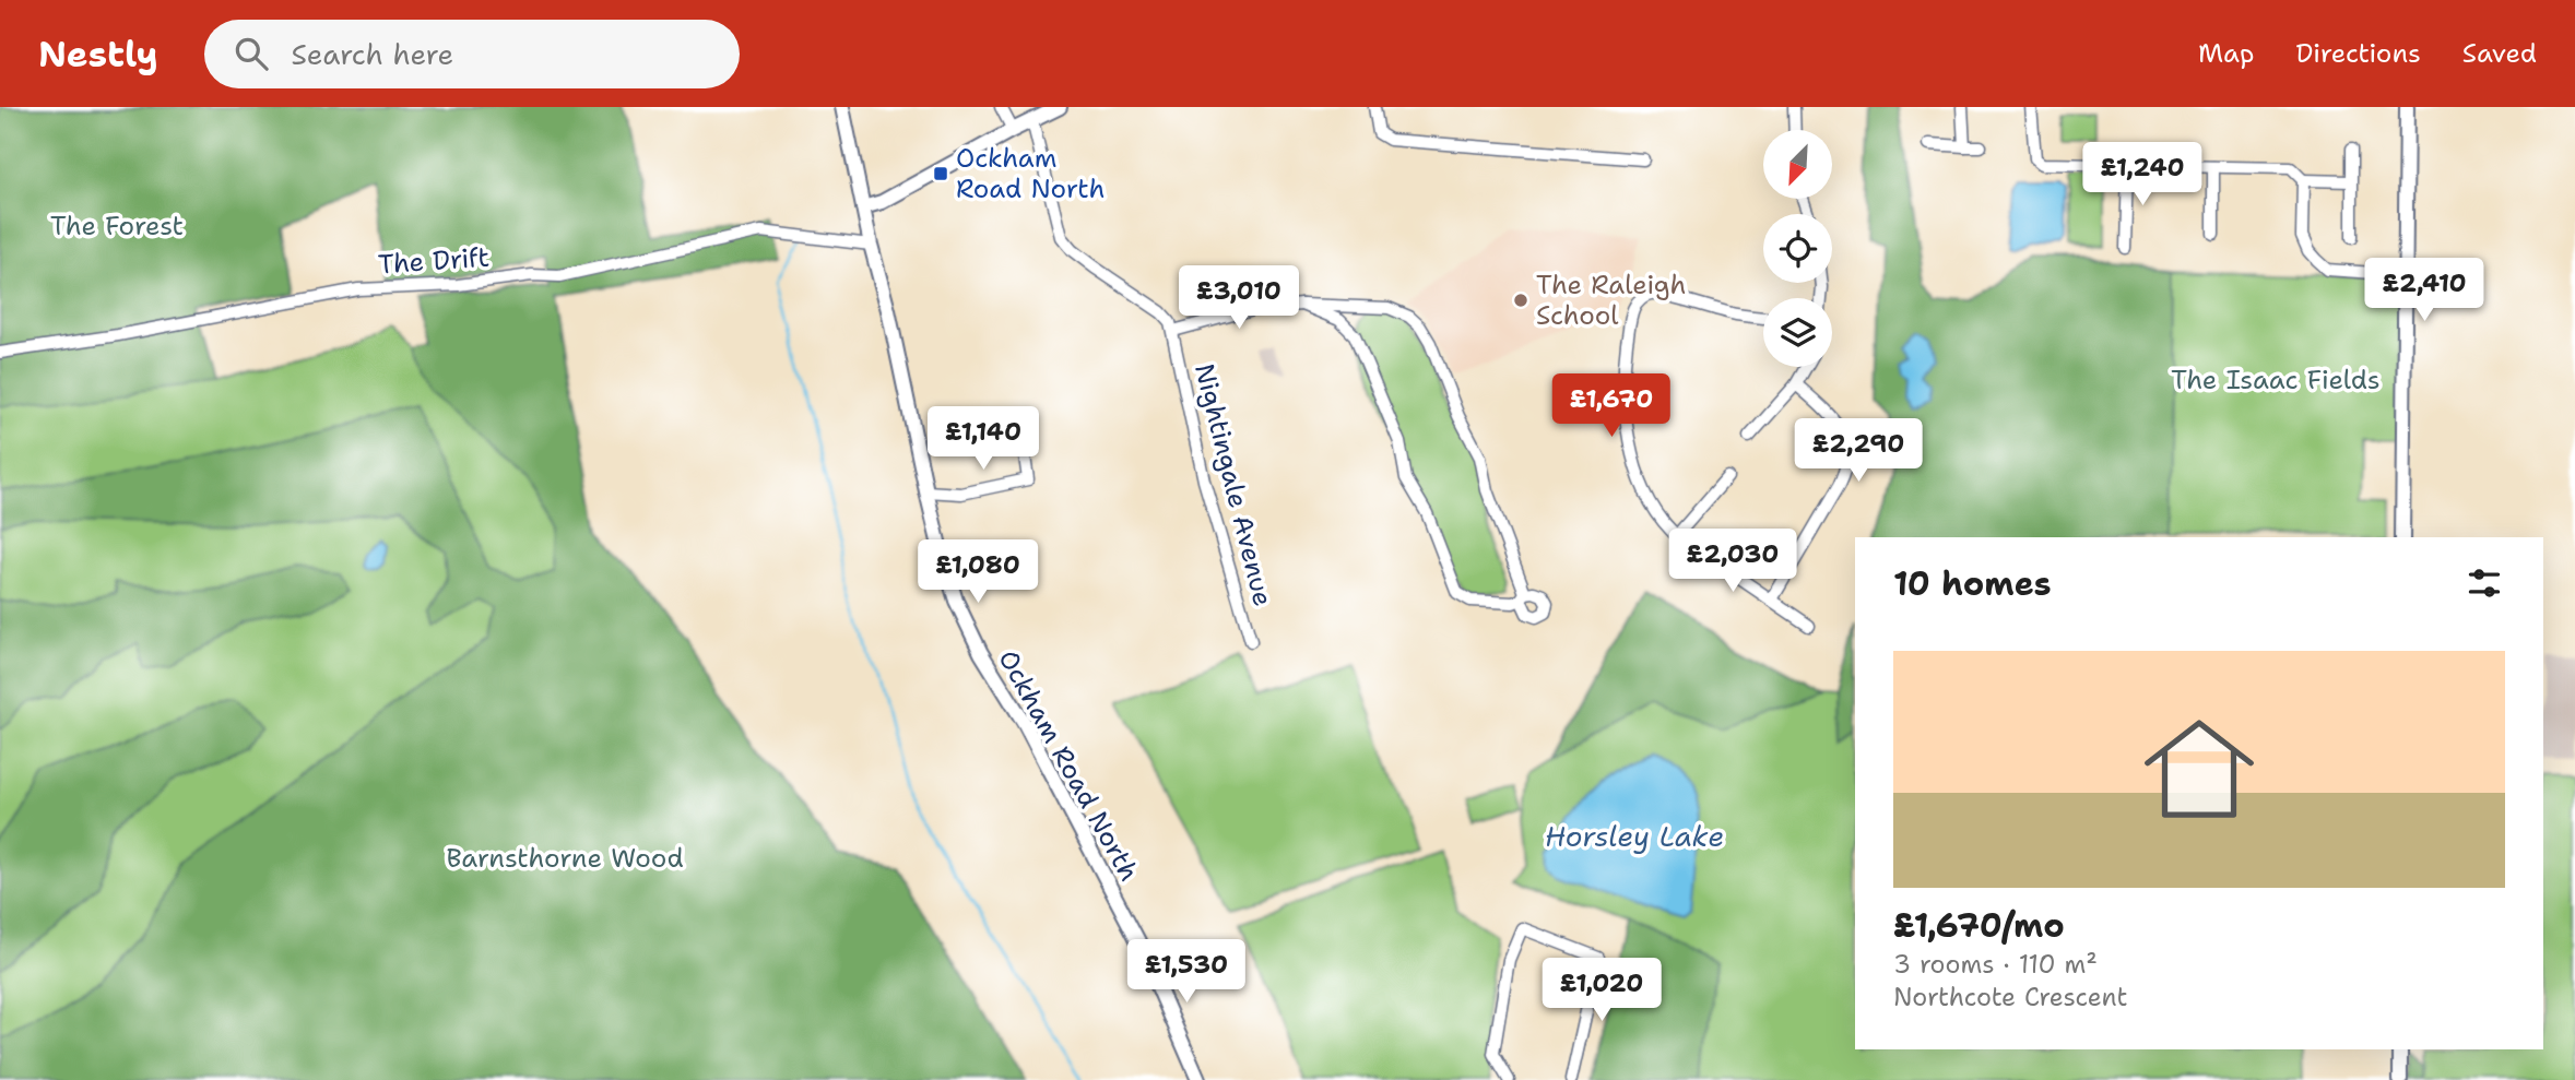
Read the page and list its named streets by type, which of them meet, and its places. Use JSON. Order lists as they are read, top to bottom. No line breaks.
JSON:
{"streets":{"main road":["Ockham Road North"],"street":["The Drift","Nightingale Avenue"]},"crossings":[["The Drift","Ockham Road North"]],"water":["Horsley Lake"],"parks":["The Forest","The Isaac Fields","Barnsthorne Wood"],"places":{"transit":["Ockham Road North"],"other":["The Raleigh School"]},"north":"bottom left","page":{"header":"Nestly","search":"Search here","nav":["Map","Directions","Saved"],"price":["£1,240","£2,410","£3,010","£1,670","£1,140","£2,290","£2,030","£1,080","£1,530","£1,020"],"heading":"10 homes","list":[{"name":"£1,670/mo","note":"3 rooms · 110 m² · Northcote Crescent"}]}}
